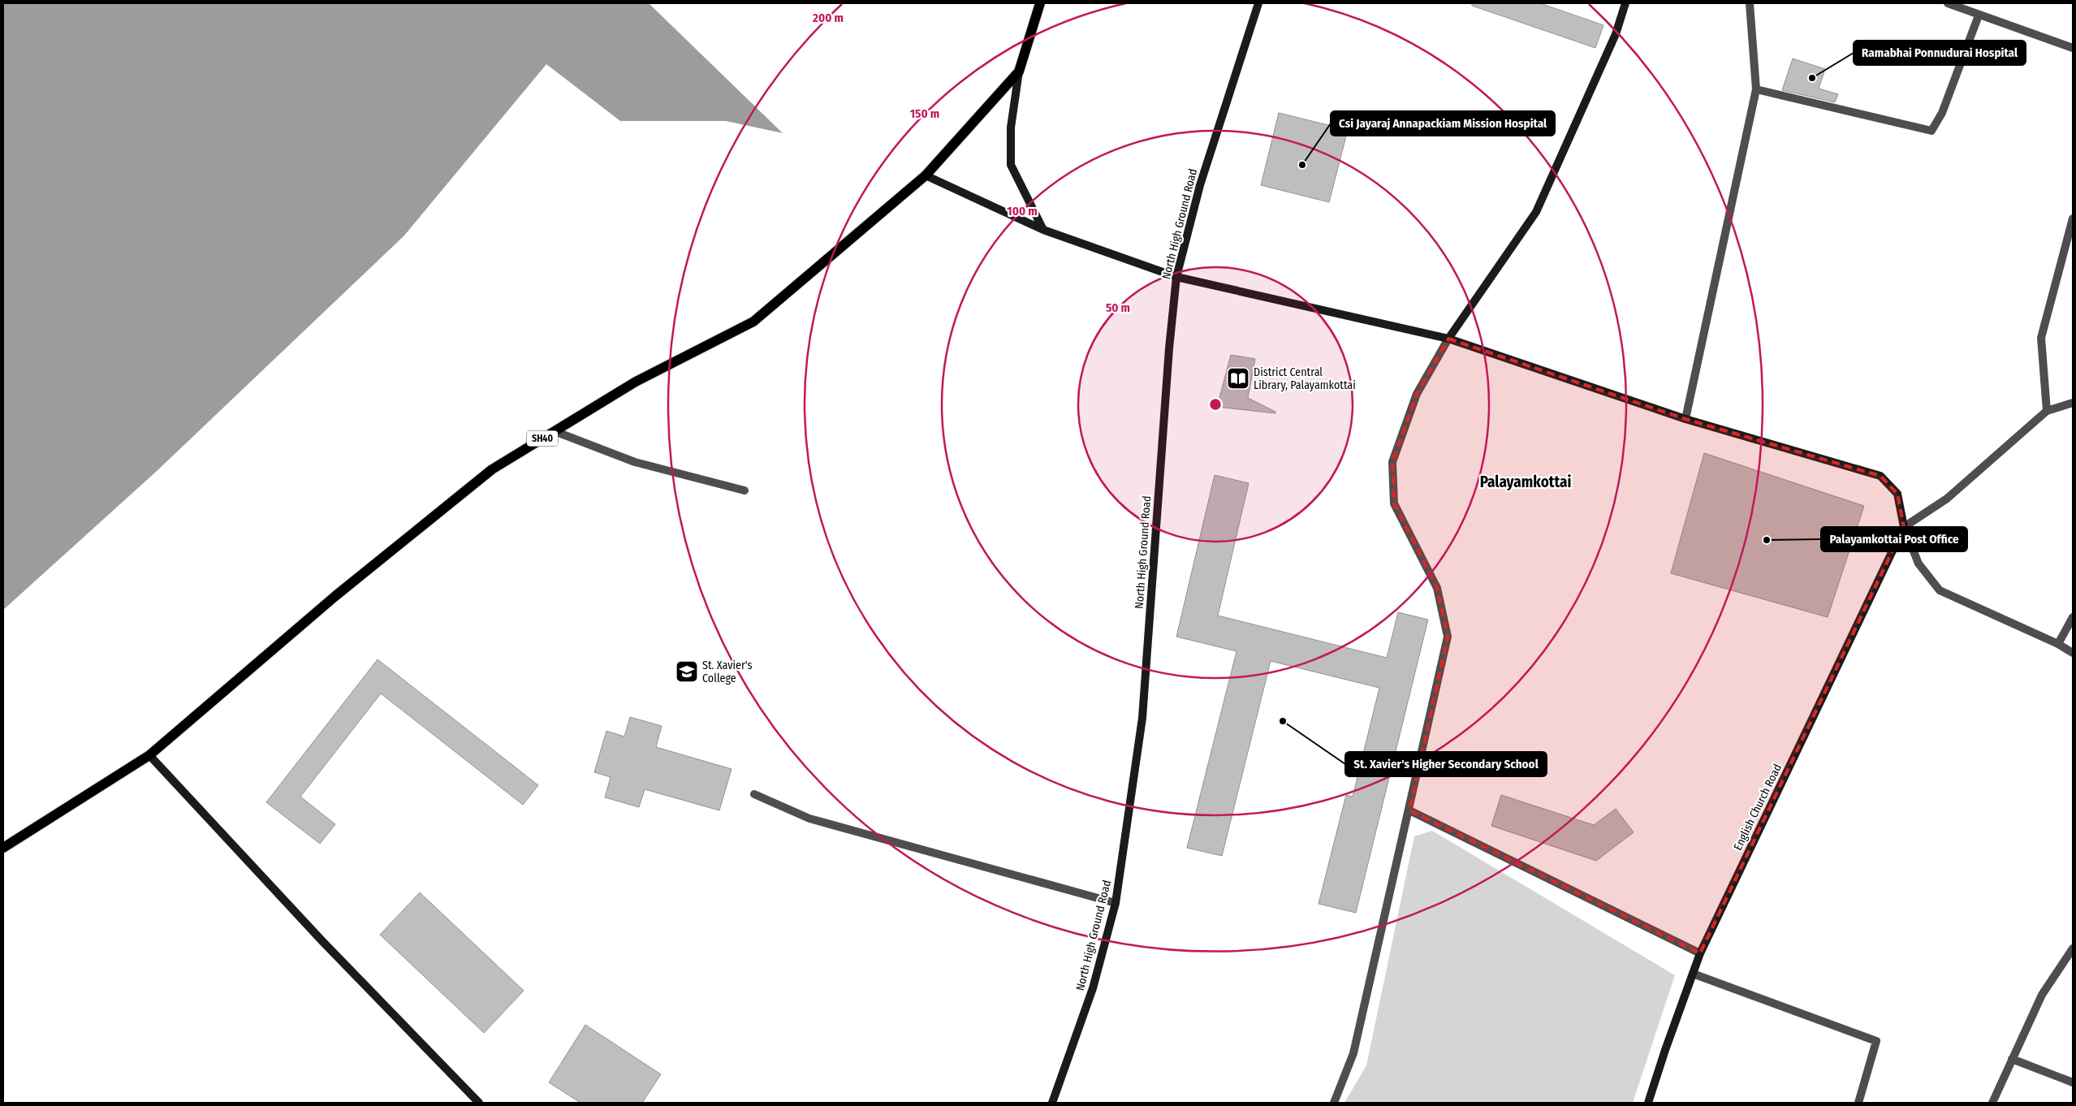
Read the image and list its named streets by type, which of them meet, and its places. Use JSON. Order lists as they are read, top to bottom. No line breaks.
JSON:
{"streets":{"main road":["SH40"],"street":["North High Ground Road","English Church Road"]},"districts":["Palayamkottai"],"places":{"other":["Ramabhai Ponnudurai Hospital","Csi Jayaraj Annapackiam Mission Hospital","Palayamkottai Post Office","St. Xavier's Higher Secondary School"],"library":["District Central Library, Palayamkottai"],"school or university":["St. Xavier's College"]},"rings":["200 m","150 m","100 m","50 m"]}
